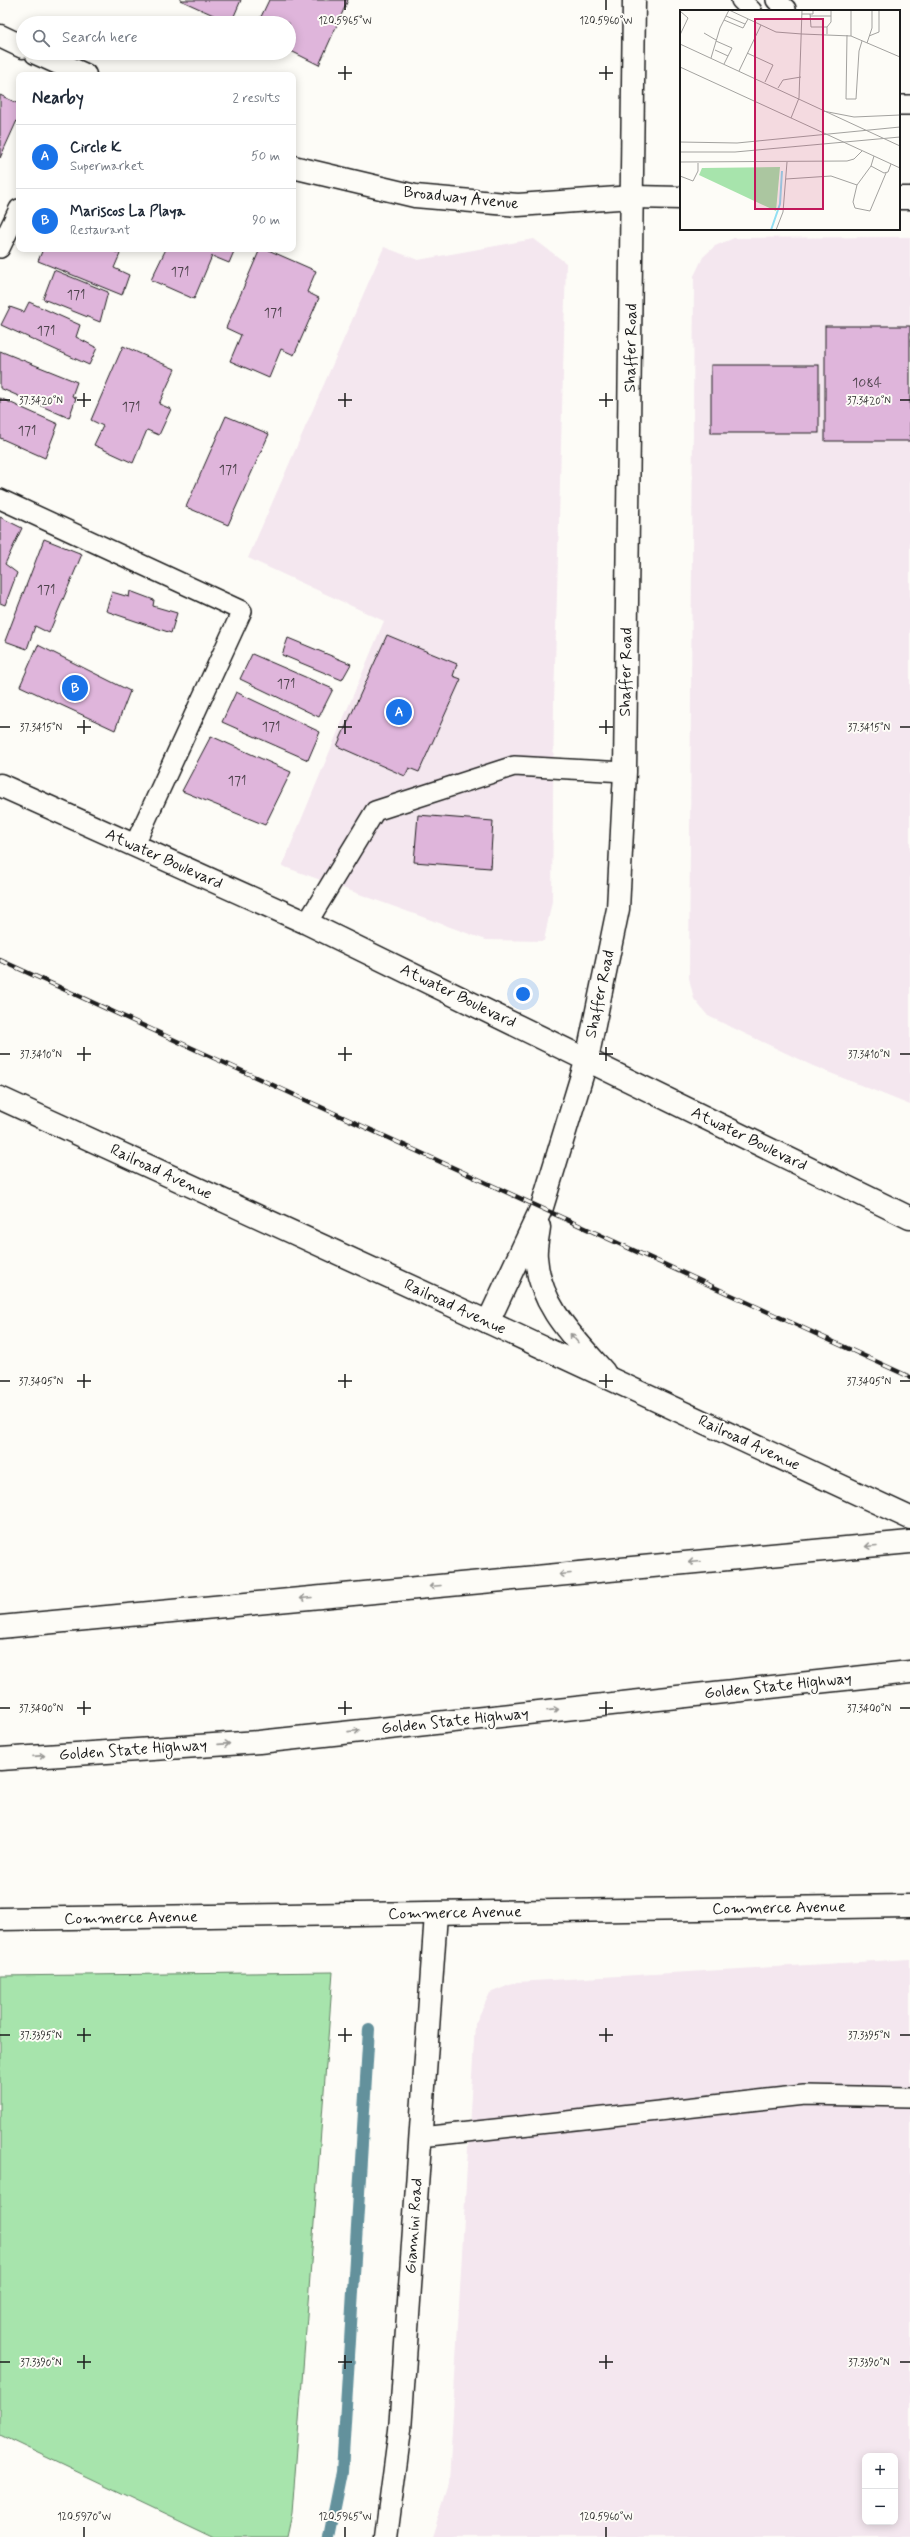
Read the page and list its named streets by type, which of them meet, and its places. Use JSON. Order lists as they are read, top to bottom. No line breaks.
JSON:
{"streets":{"main road":["Broadway Avenue","Shaffer Road","Atwater Boulevard","Railroad Avenue","Golden State Highway","Commerce Avenue","Giannini Road"]},"crossings":[["Broadway Avenue","Shaffer Road"],["Shaffer Road","Atwater Boulevard"],["Shaffer Road","Railroad Avenue"],["Commerce Avenue","Giannini Road"]],"house_numbers":["171","171","171","171","1084","171","171","171","171","171","171","171"],"page":{"search":"Search here","heading":["Nearby","2 results"],"list":[{"mark":"A","name":"Circle K","note":"Supermarket","value":"50 m"},{"mark":"B","name":"Mariscos La Playa","note":"Restaurant","value":"90 m"}],"pins":["B","A"],"map_buttons":["+","−"]},"coordinates":["120.5965°W","120.5960°W","37.3420°N","37.3415°N","37.3410°N","37.3405°N","37.3400°N","37.3395°N","37.3390°N","120.5970°W"]}
